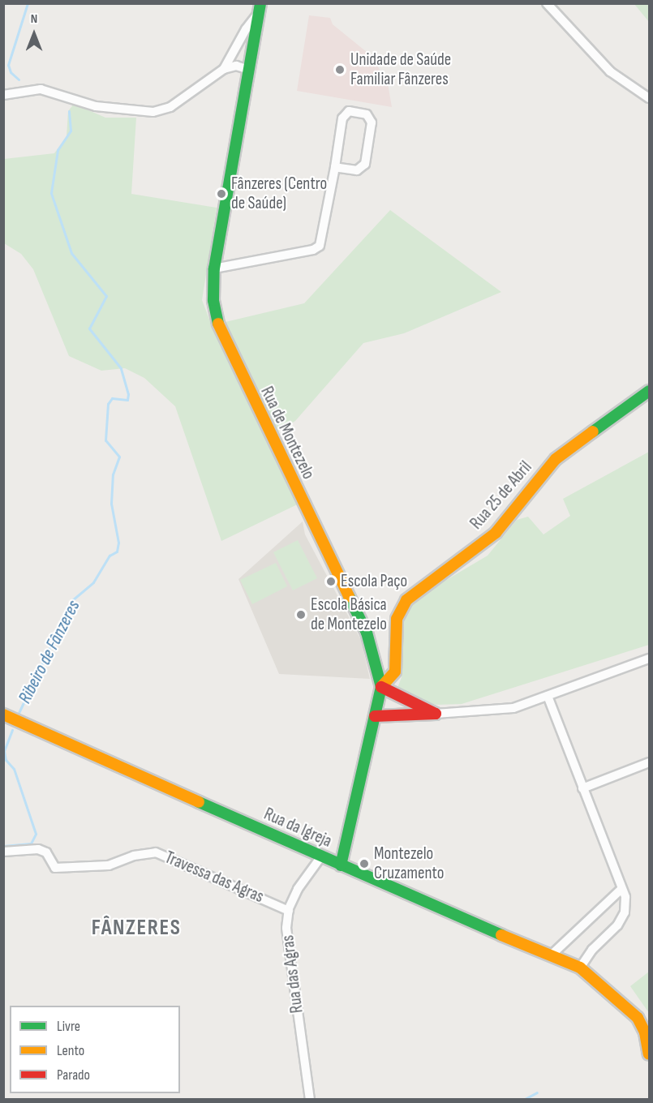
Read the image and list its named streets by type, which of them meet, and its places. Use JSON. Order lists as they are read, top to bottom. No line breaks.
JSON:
{"streets":{"street":["Rua de Montezelo","Rua 25 de Abril","Rua da Igreja","Travessa das Agras","Rua das Agras"]},"crossings":[["Rua de Montezelo","Rua 25 de Abril"],["Rua de Montezelo","Rua da Igreja"],["Rua da Igreja","Rua das Agras"],["Travessa das Agras","Rua das Agras"]],"districts":["FÂNZERES"],"water":["Ribeiro de Fânzeres"],"places":["Unidade de Saúde Familiar Fânzeres","Fânzeres (Centro de Saúde)","Escola Paço","Escola Básica de Montezelo","Montezelo Cruzamento"],"legend":["Livre","Lento","Parado"],"north":"top"}
